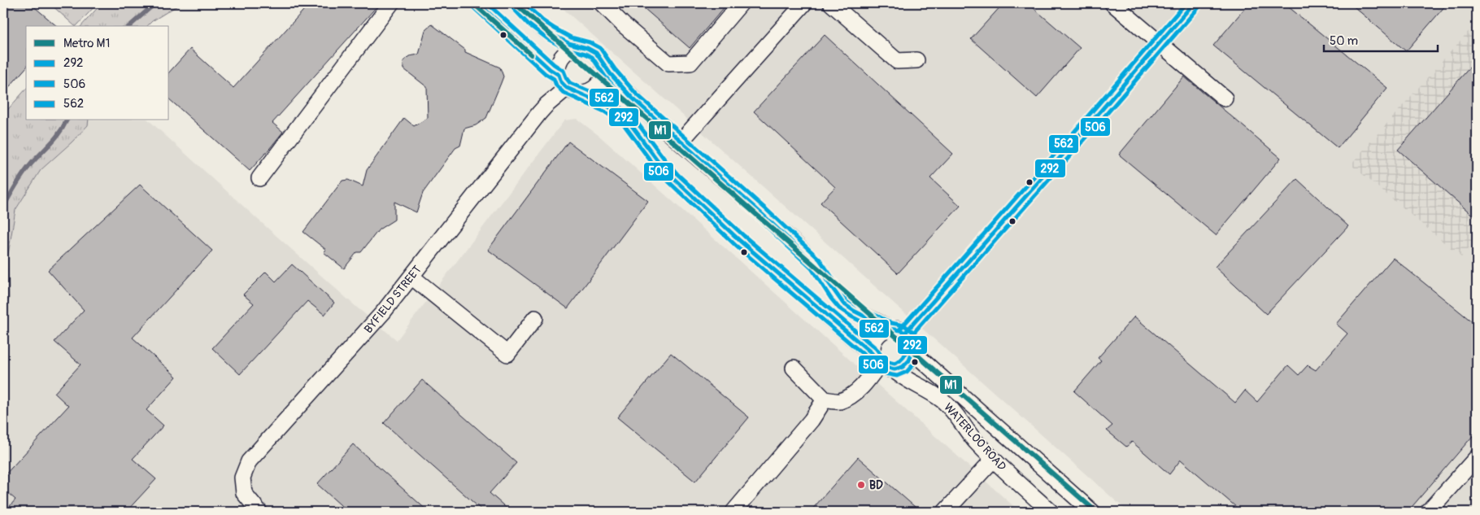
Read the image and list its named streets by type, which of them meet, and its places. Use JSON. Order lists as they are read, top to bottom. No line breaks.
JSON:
{"streets":{"street":["BYFIELD STREET","WATERLOO ROAD"]},"crossings":[["BYFIELD STREET","WATERLOO ROAD"]],"places":["BD"],"lines":["metro line M1","transit line 292","transit line 506","transit line 562"],"legend":["Metro M1","292","506","562"],"scale_bar":"50 m"}
